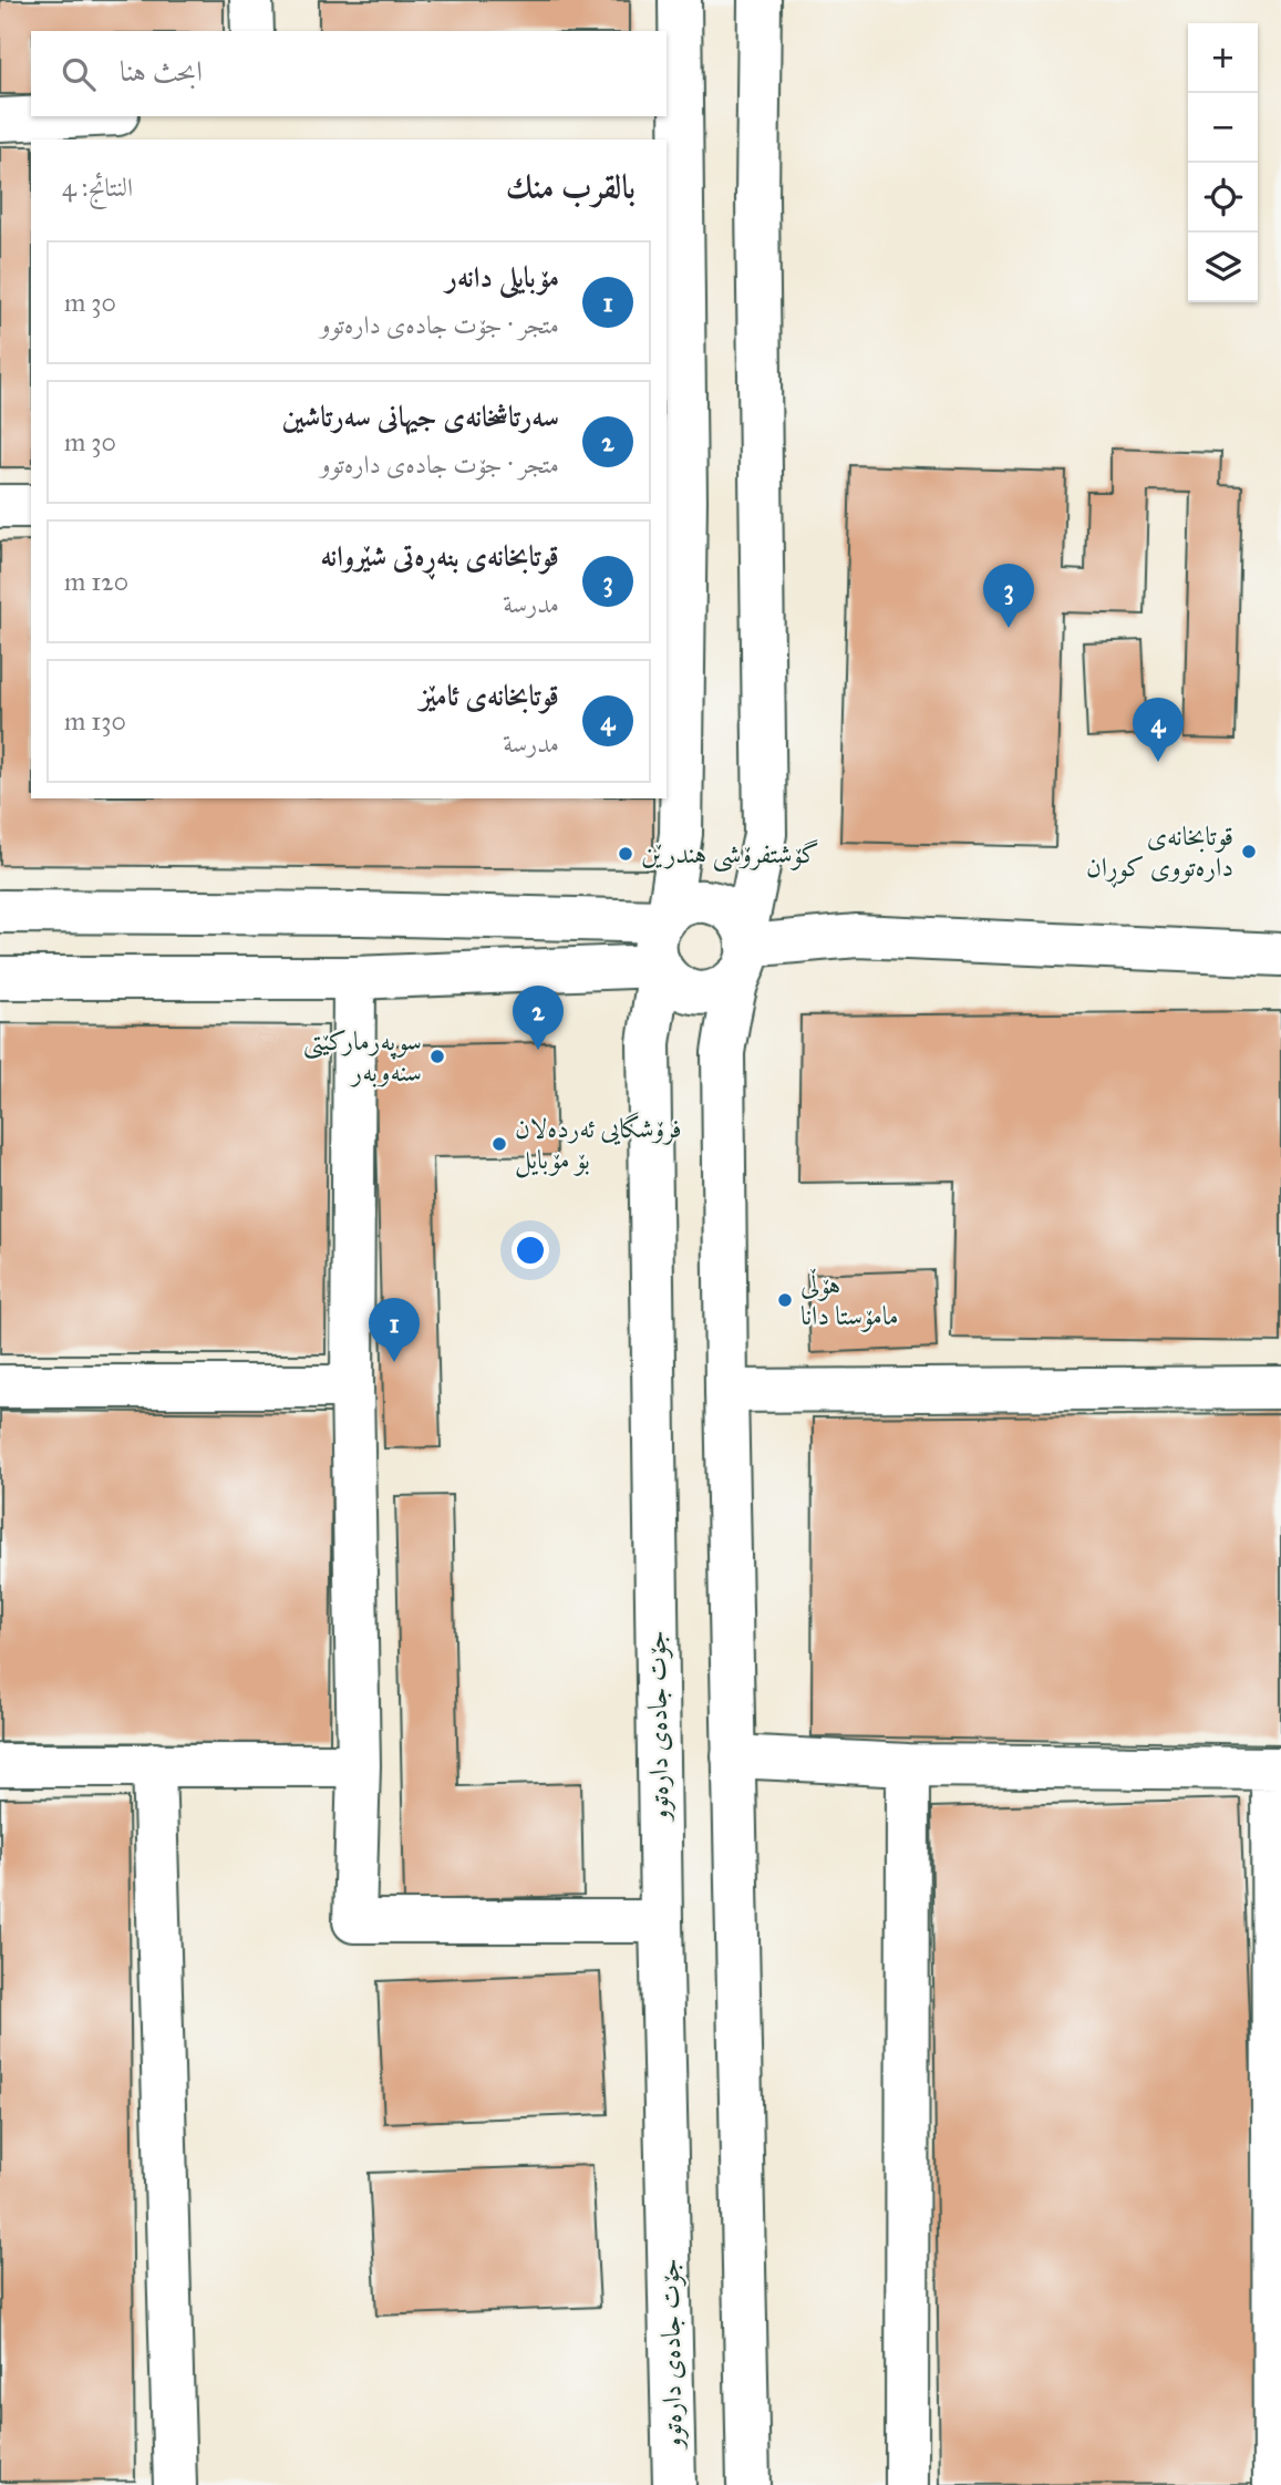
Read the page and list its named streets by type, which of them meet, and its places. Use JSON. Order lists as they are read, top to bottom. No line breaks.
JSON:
{"streets":{"street":["جۆت جادەی دارەتوو"]},"places":["قوتابخانەی دارەتووی کوڕان","گۆشتفرۆشی هندرێن","سوپەرمارکێتی سنەوبەر","فرۆشگایی ئەردەلان بۆ مۆبایل","هۆڵی مامۆستا دانا"],"page":{"map_buttons":["+","−"],"search":"ابحث هنا","heading":["بالقرب منك","النتائج: 4"],"list":[{"mark":"1","name":"مۆبایلی دانەر","note":"متجر · جۆت جادەی دارەتوو","value":"30 m"},{"mark":"2","name":"سەرتاشخانەی جیهانی سەرتاشین","note":"متجر · جۆت جادەی دارەتوو","value":"30 m"},{"mark":"3","name":"قوتابخانەی بنەڕەتی شێروانە","note":"مدرسة","value":"120 m"},{"mark":"4","name":"قوتابخانەی ئامێز","note":"مدرسة","value":"130 m"}],"pins":["3","4","2","1"]}}
